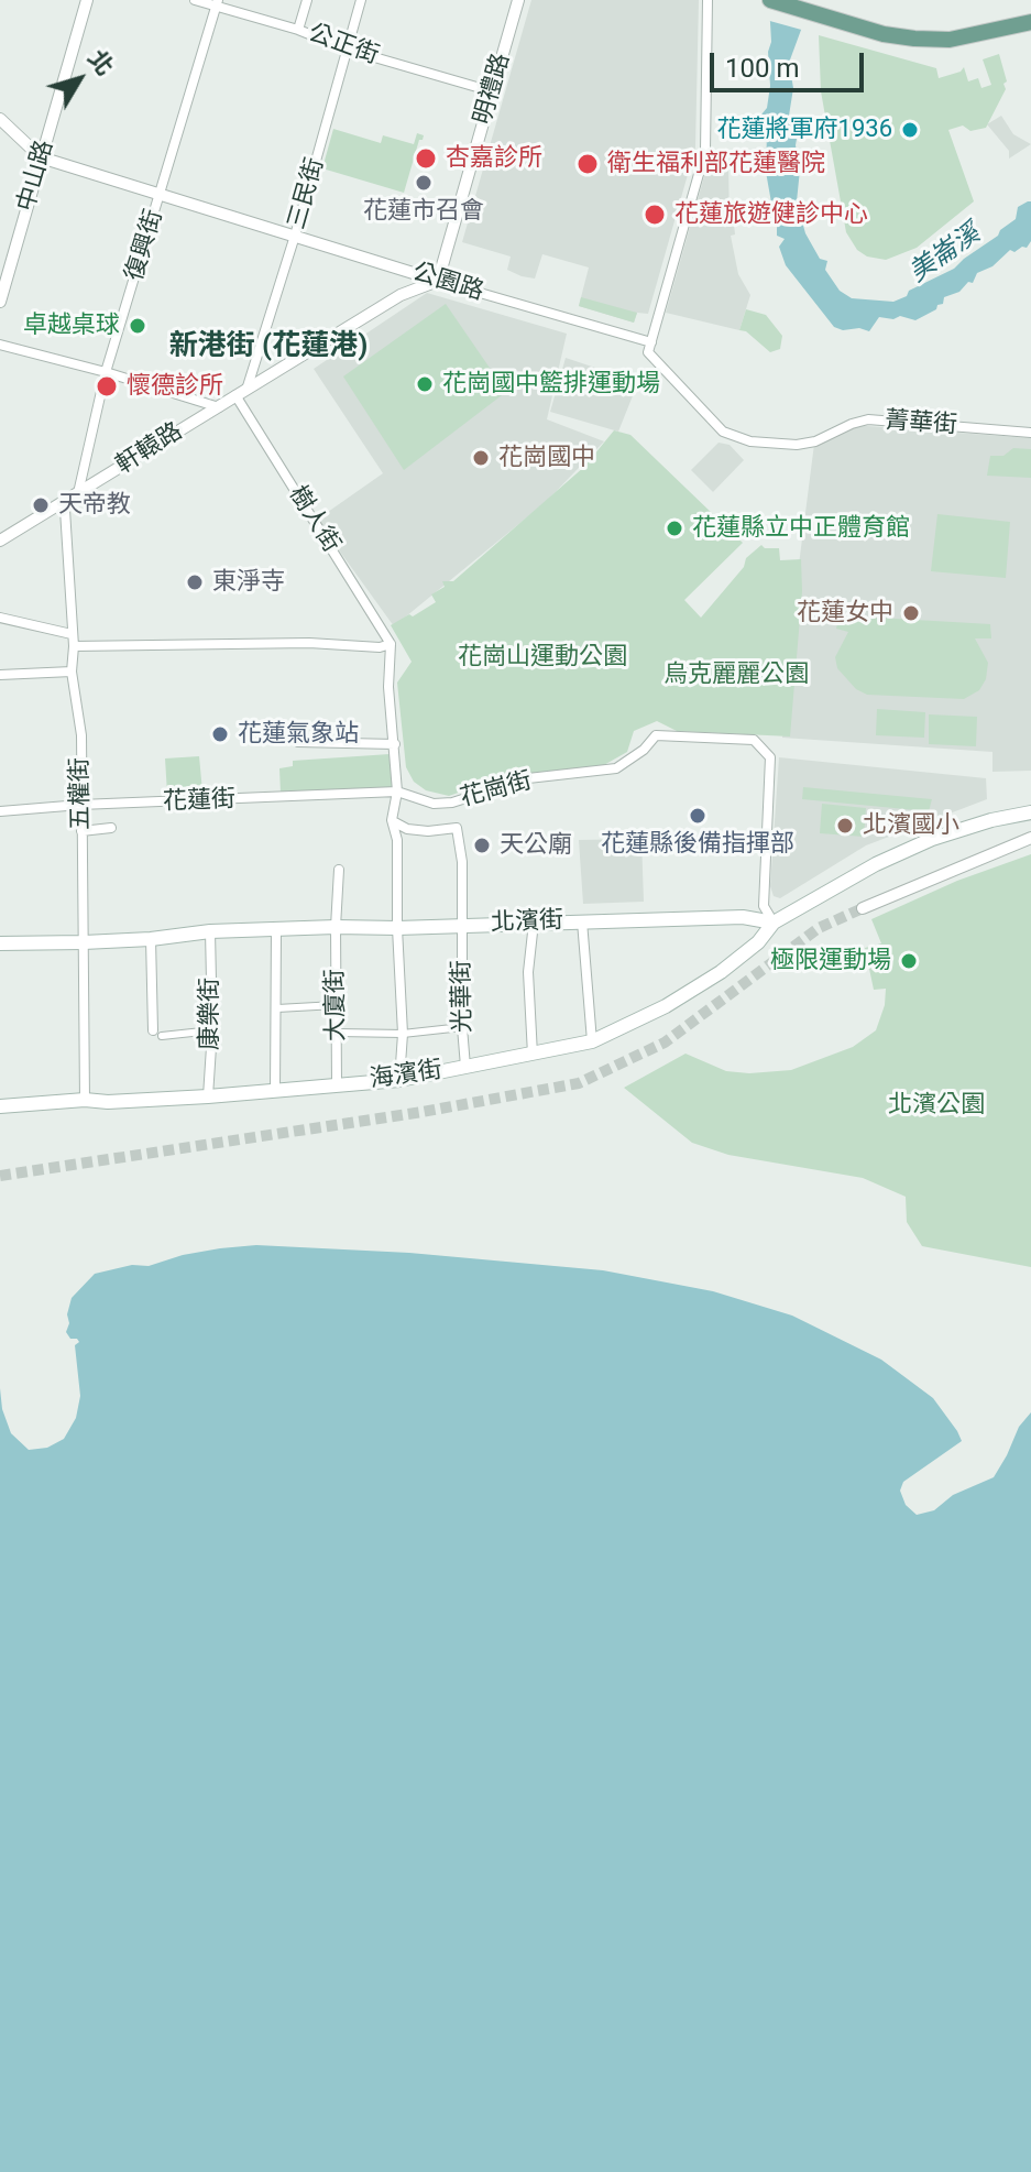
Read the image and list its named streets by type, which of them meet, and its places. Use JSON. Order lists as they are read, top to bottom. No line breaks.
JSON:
{"streets":{"main road":["北濱街","海濱街"],"street":["公正街","明禮路","中山路","三民街","復興街","公園路","菁華街","軒轅路","樹人街","花崗街","五權街","花蓮街","光華街","大廈街","康樂街"]},"crossings":[["公正街","明禮路"],["公正街","三民街"],["公正街","復興街"],["明禮路","公園路"],["明禮路","軒轅路"],["中山路","公園路"],["三民街","公園路"],["三民街","軒轅路"],["復興街","公園路"],["復興街","軒轅路"],["復興街","五權街"],["公園路","菁華街"],["公園路","軒轅路"],["軒轅路","樹人街"],["軒轅路","五權街"],["花崗街","花蓮街"],["花崗街","北濱街"],["花崗街","海濱街"],["五權街","花蓮街"],["五權街","北濱街"],["五權街","海濱街"],["北濱街","光華街"],["北濱街","大廈街"],["北濱街","康樂街"],["北濱街","海濱街"],["光華街","海濱街"],["大廈街","海濱街"],["康樂街","海濱街"]],"districts":["新港街 (花蓮港)"],"water":["美崙溪"],"parks":["花崗山運動公園","烏克麗麗公園","北濱公園"],"places":["花蓮將軍府1936","杏嘉診所","衛生福利部花蓮醫院","花蓮市召會","花蓮旅遊健診中心","卓越桌球","花崗國中籃排運動場","懷德診所","花崗國中","天帝教","花蓮縣立中正體育館","東淨寺","花蓮女中","花蓮氣象站","花蓮縣後備指揮部","北濱國小","天公廟","極限運動場"],"scale_bar":"100 m","north":"top right"}
